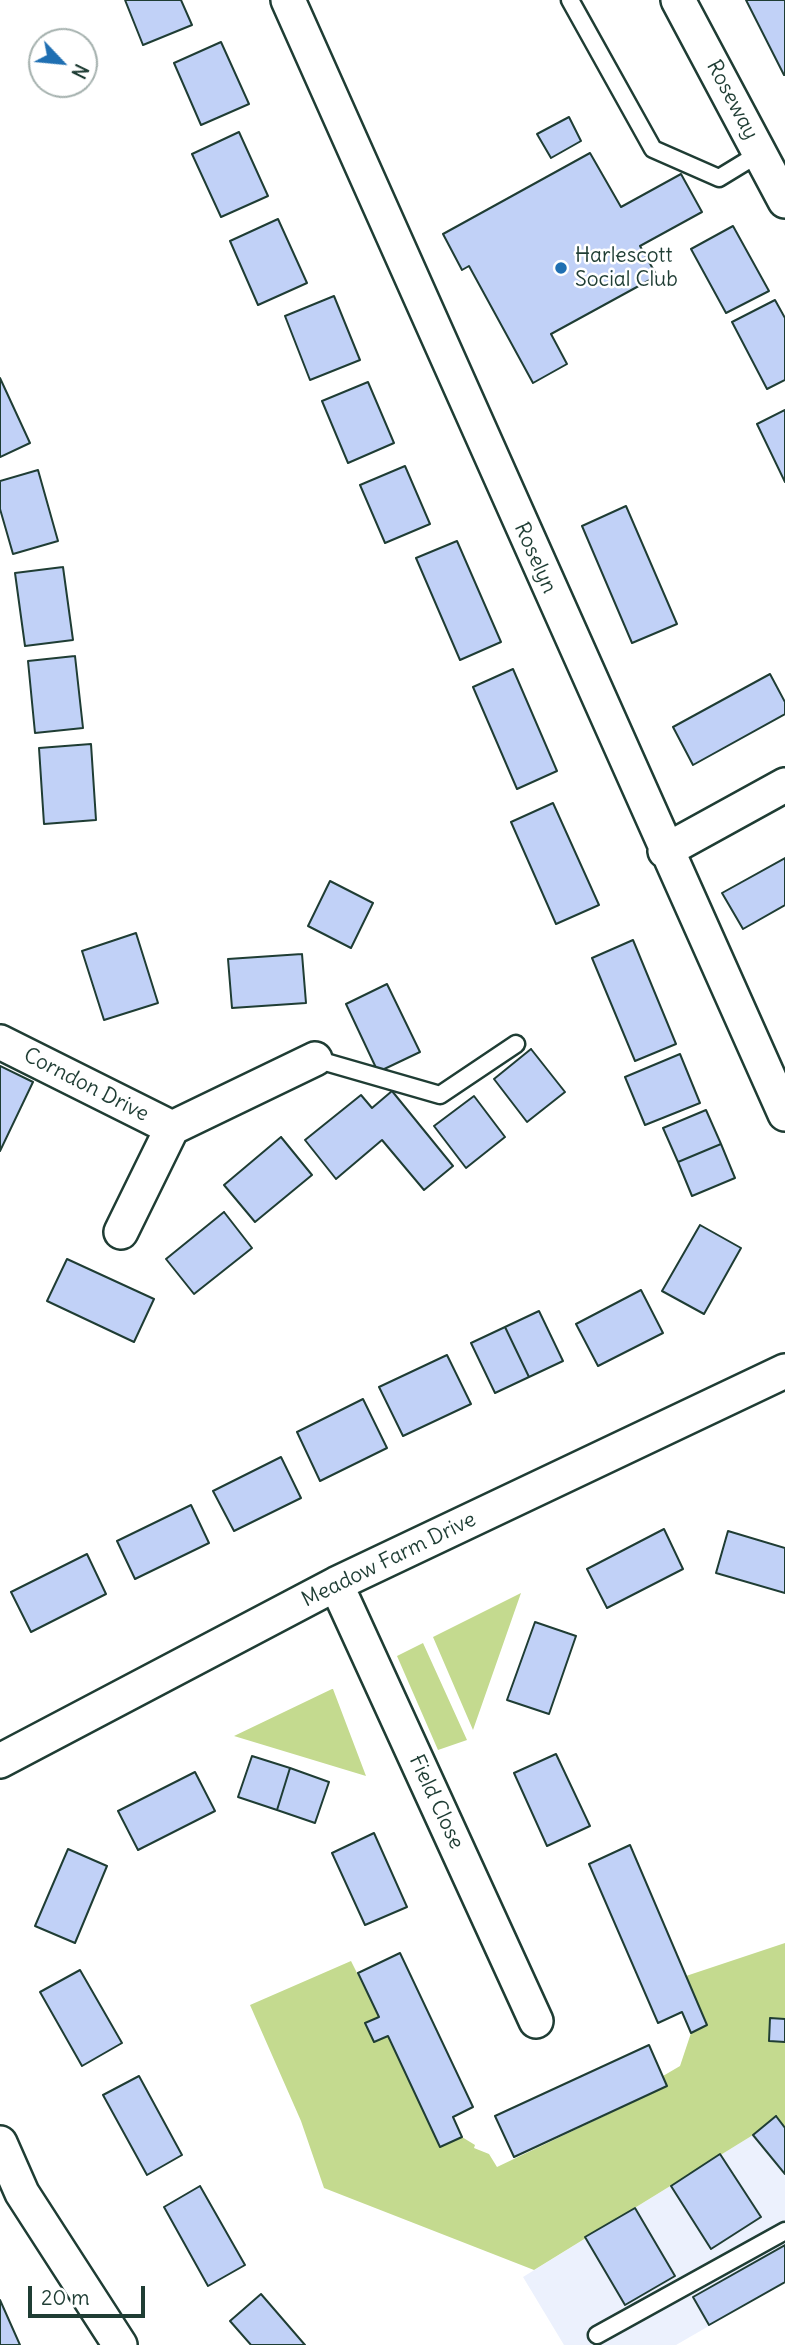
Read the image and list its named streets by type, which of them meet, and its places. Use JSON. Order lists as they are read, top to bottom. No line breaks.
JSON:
{"streets":{"street":["Roseway","Roselyn","Corndon Drive","Meadow Farm Drive","Field Close"]},"crossings":[["Meadow Farm Drive","Field Close"]],"places":["Harlescott Social Club"],"scale_bar":"20 m","north":"bottom right"}
